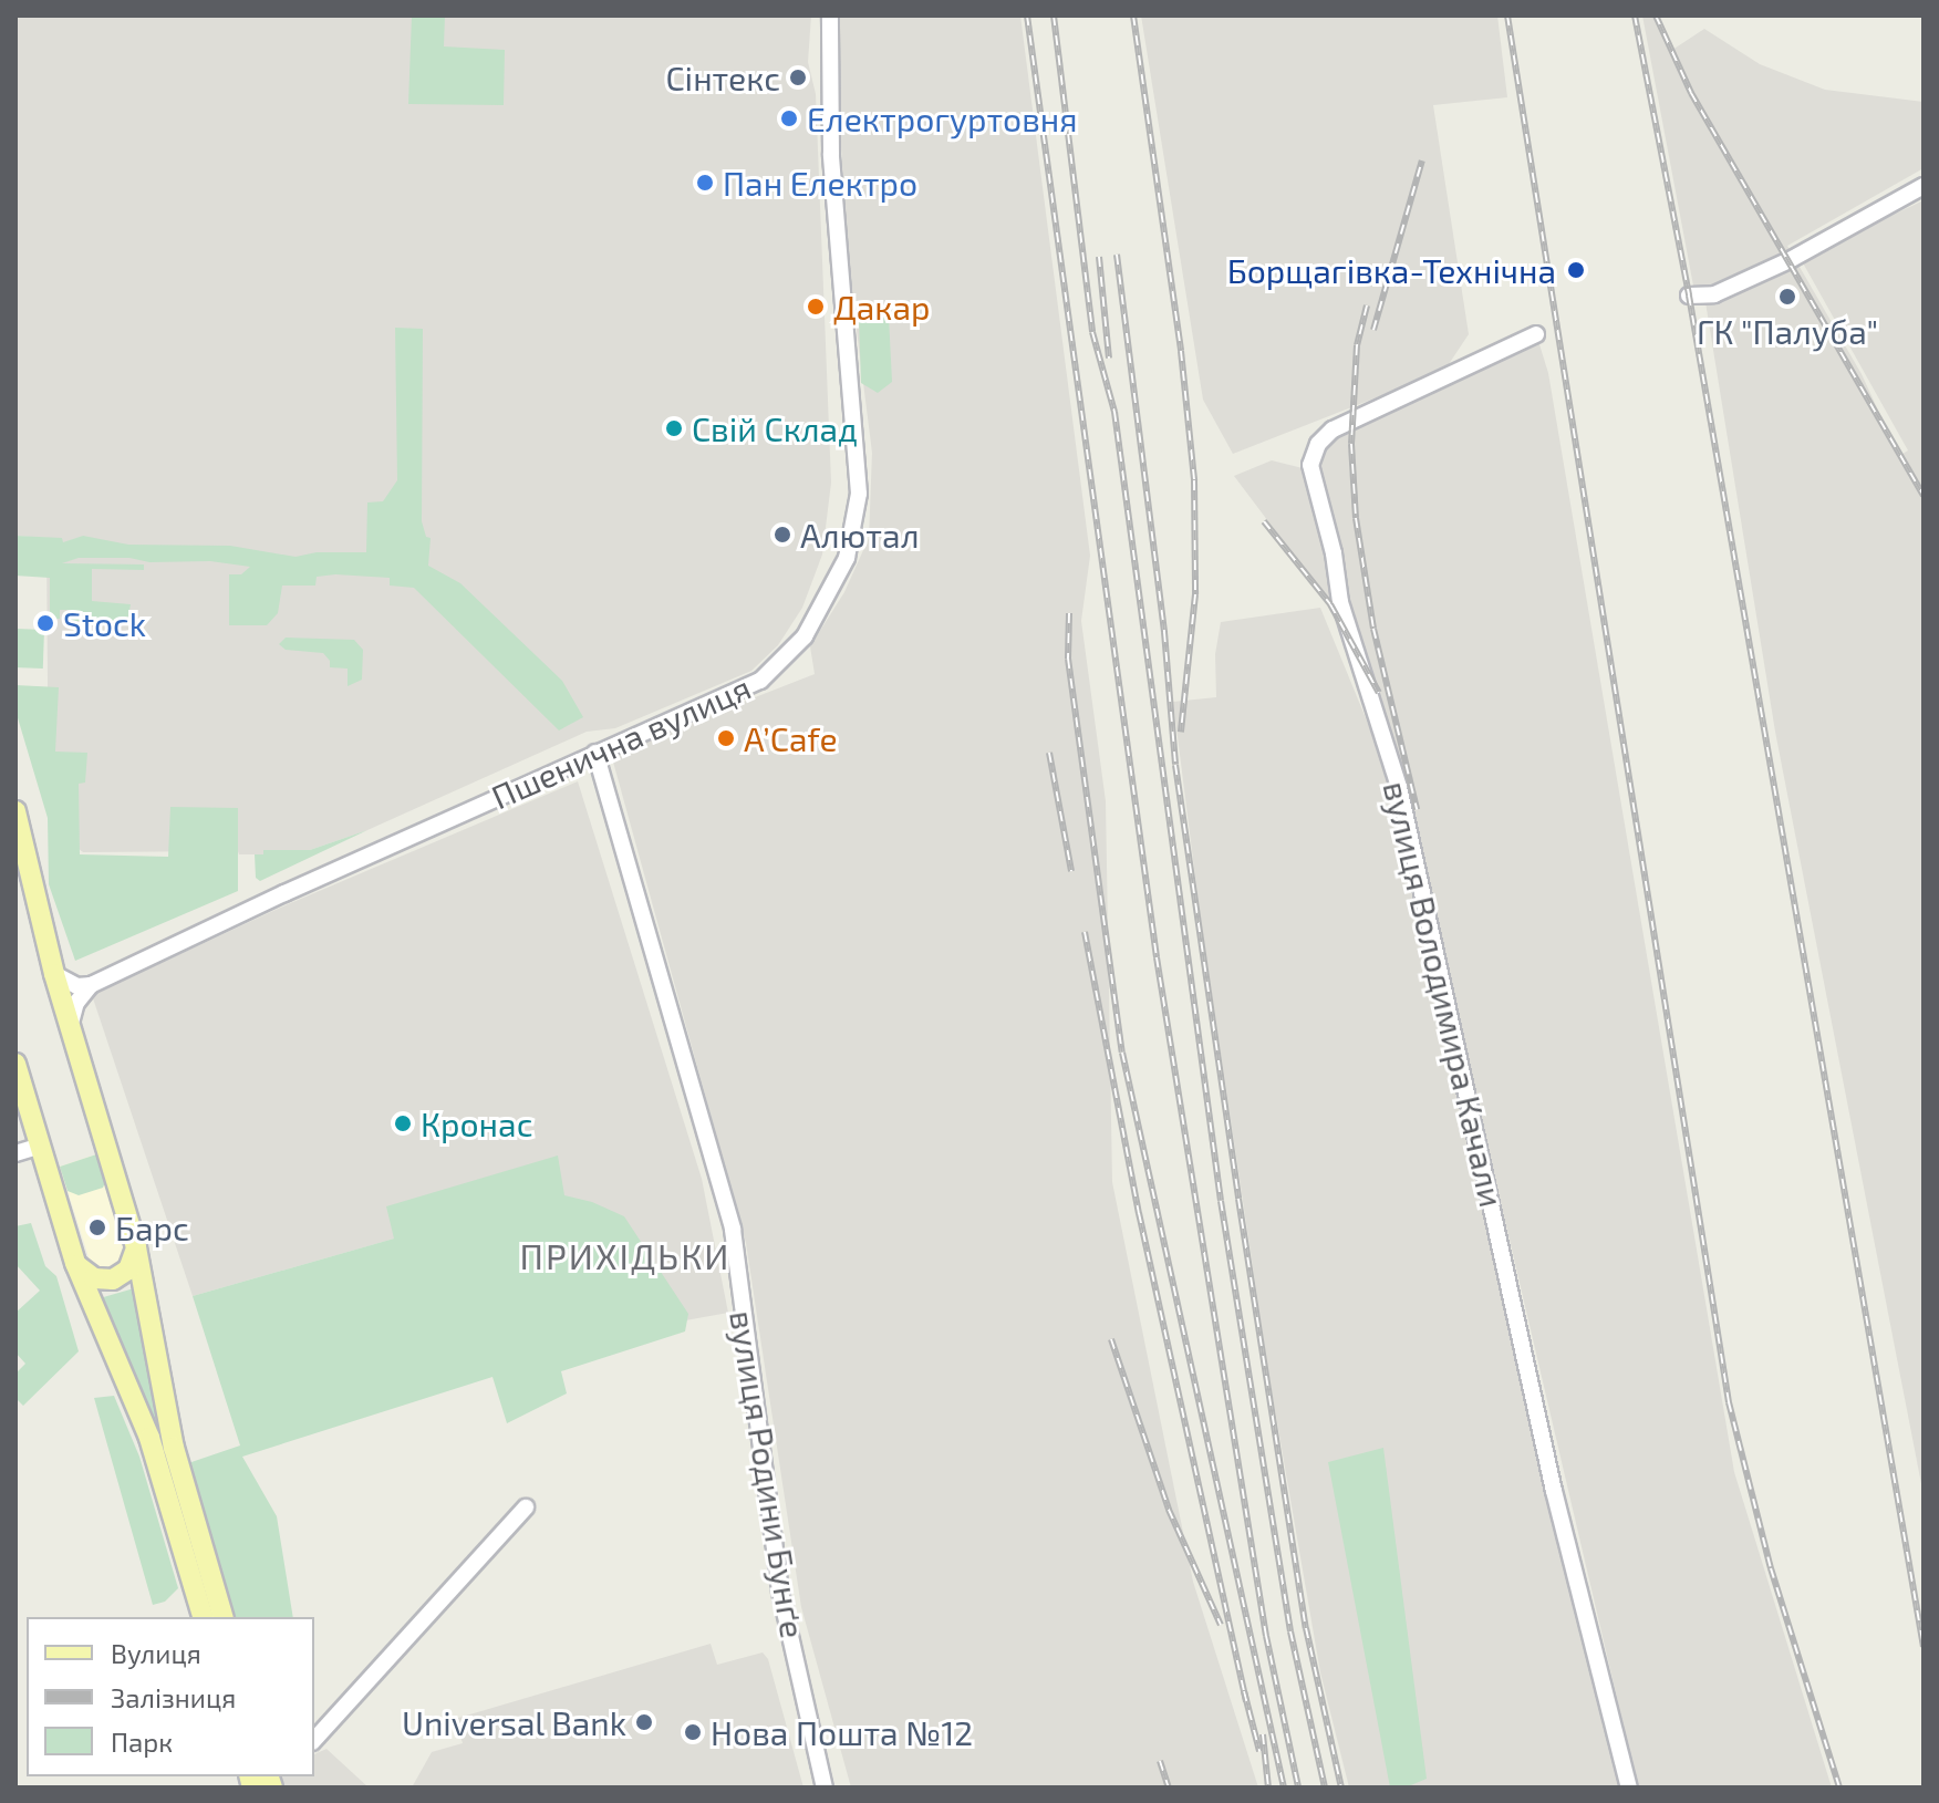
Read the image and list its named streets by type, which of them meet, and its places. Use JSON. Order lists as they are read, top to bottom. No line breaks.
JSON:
{"streets":{"street":["Пшенична вулиця","вулиця Володимира Качали","вулиця Родини Бунґе"]},"crossings":[["Пшенична вулиця","вулиця Родини Бунґе"]],"districts":["ПРИХІДЬКИ"],"places":["Сінтекс","Електрогуртовня","Пан Електро","Борщагівка-Технічна","ГК \"Палуба\"","Дакар","Свій Склад","Алютал","Stock","A’Cafe","Кронас","Барс","Universal Bank","Нова Пошта №12"],"legend":["Вулиця","Залізниця","Парк"]}
